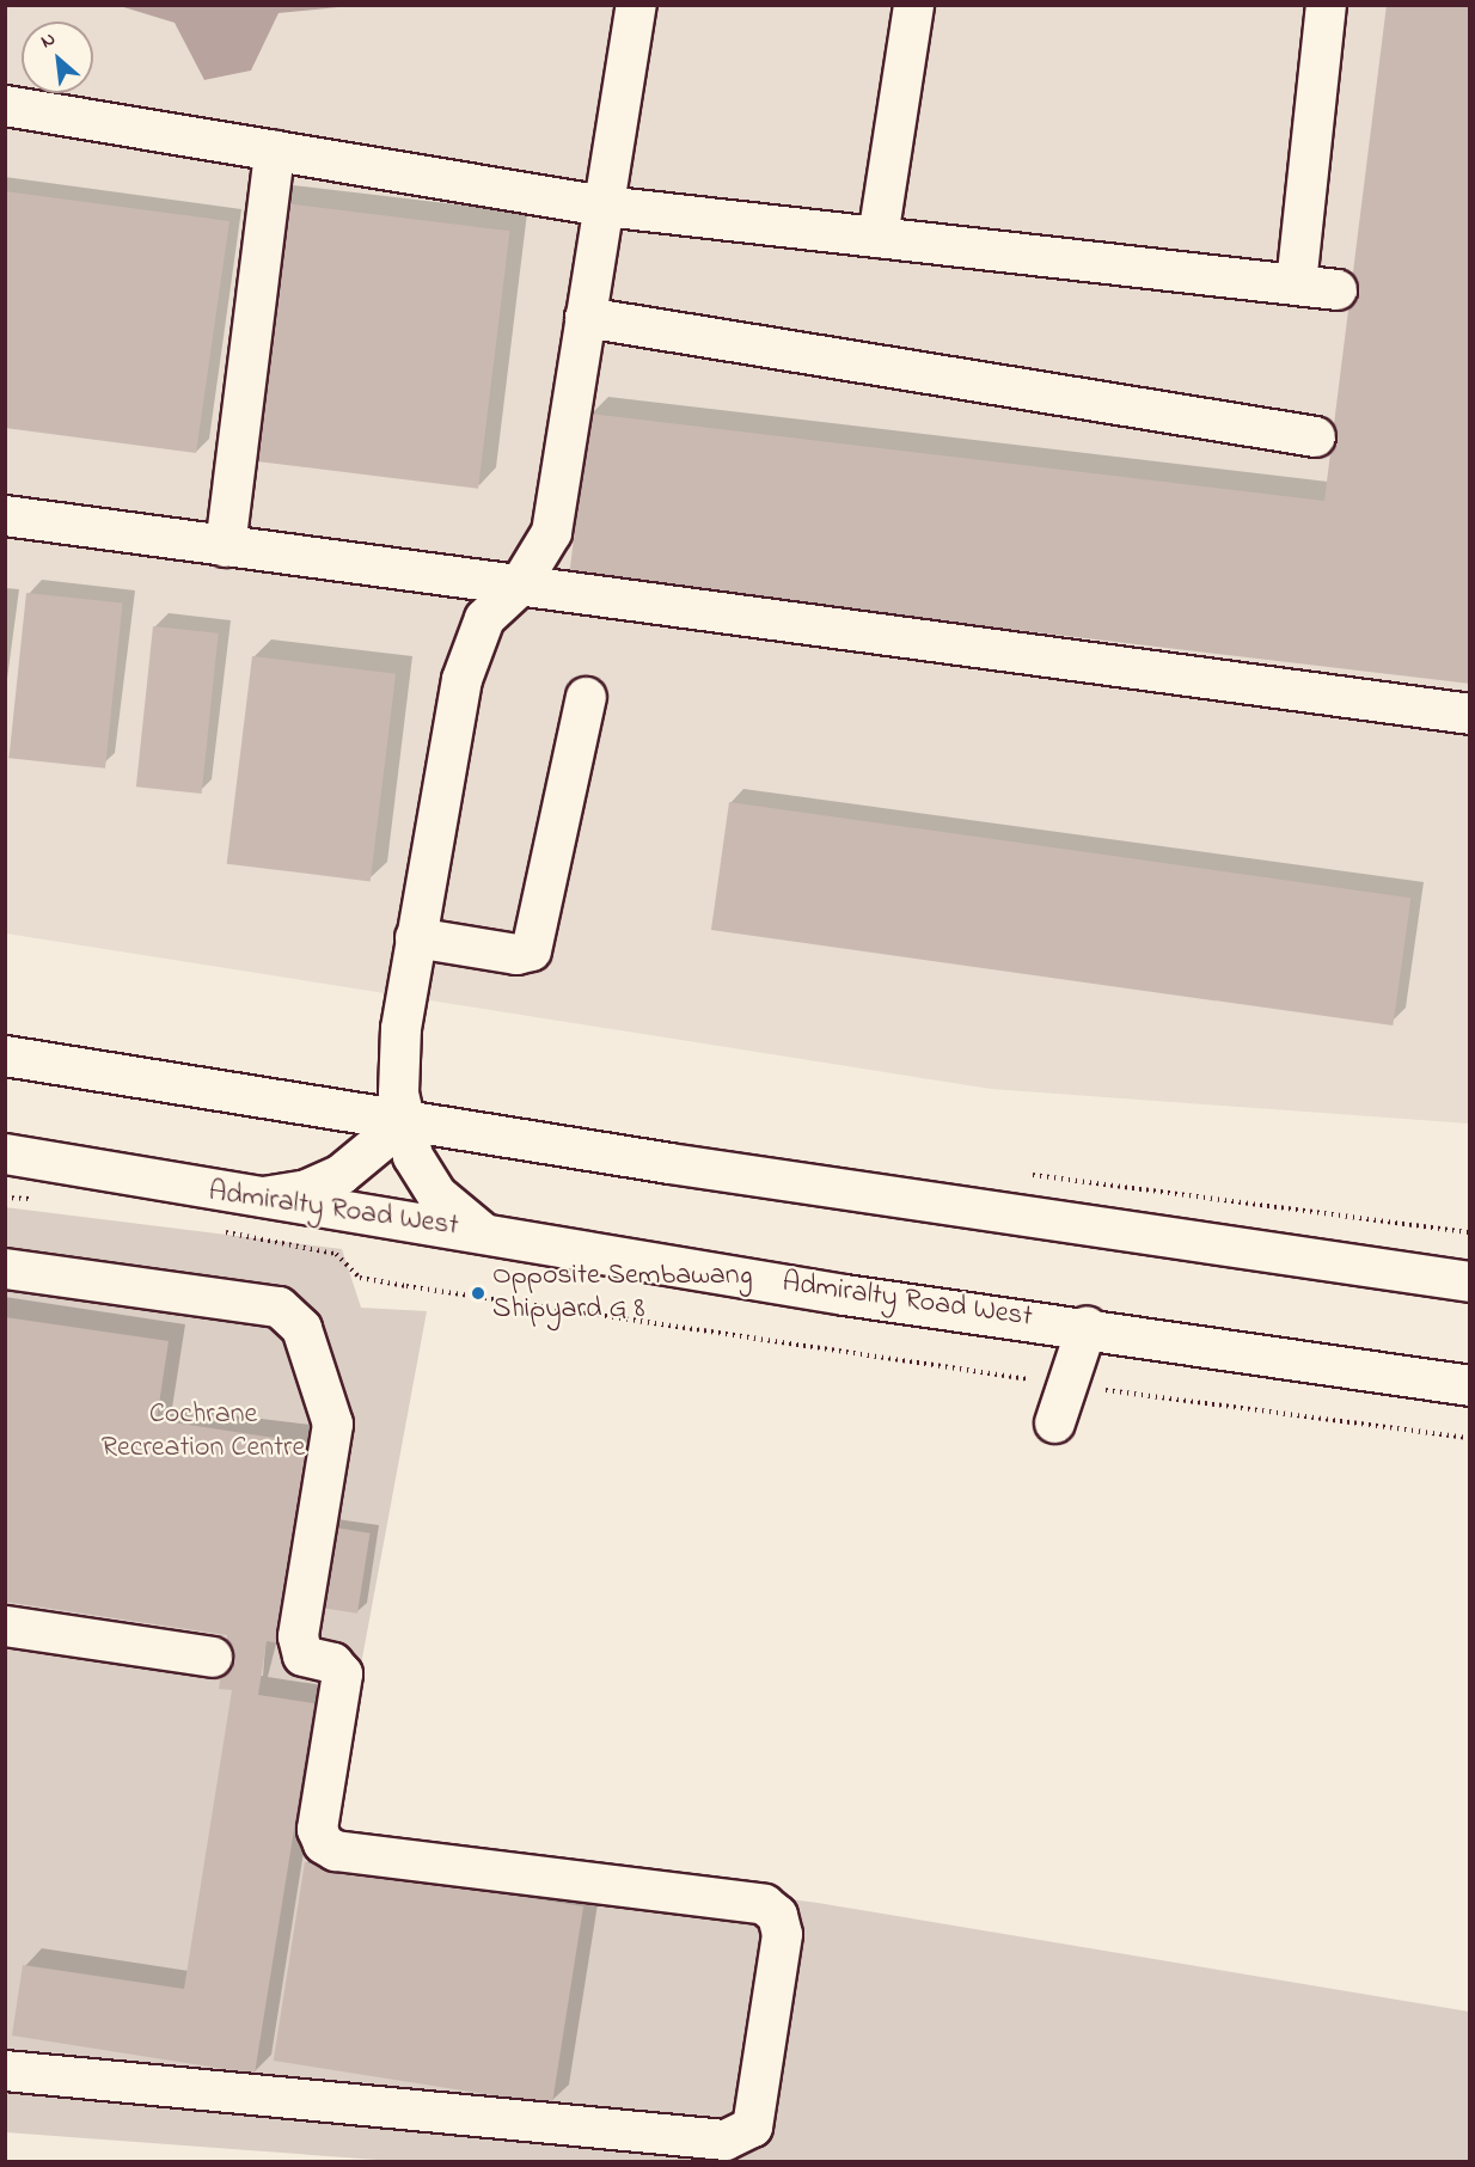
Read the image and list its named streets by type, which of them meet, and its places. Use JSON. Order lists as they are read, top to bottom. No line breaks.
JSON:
{"streets":{"main road":["Admiralty Road West"]},"parks":["Cochrane Recreation Centre"],"places":["Opposite Sembawang Shipyard G 8"],"north":"top left"}
